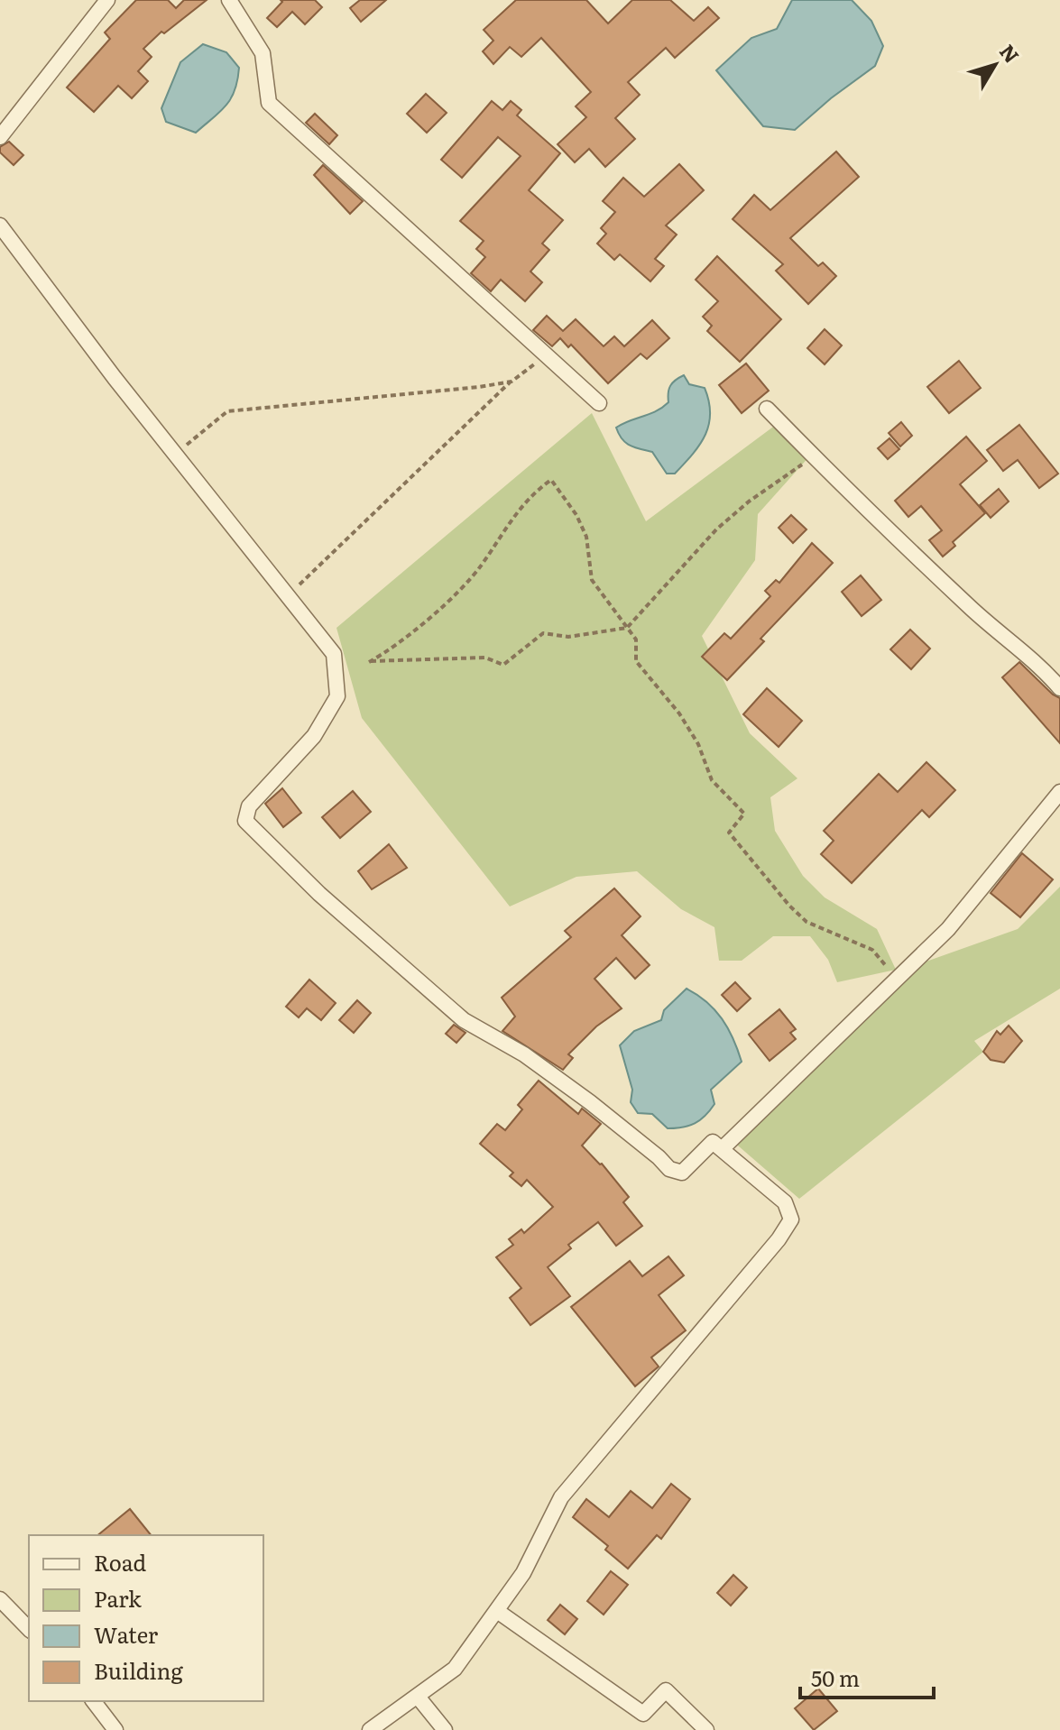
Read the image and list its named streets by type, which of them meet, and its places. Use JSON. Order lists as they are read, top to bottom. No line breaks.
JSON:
{"legend":["Road","Park","Water","Building"],"scale_bar":"50 m","north":"top right"}
